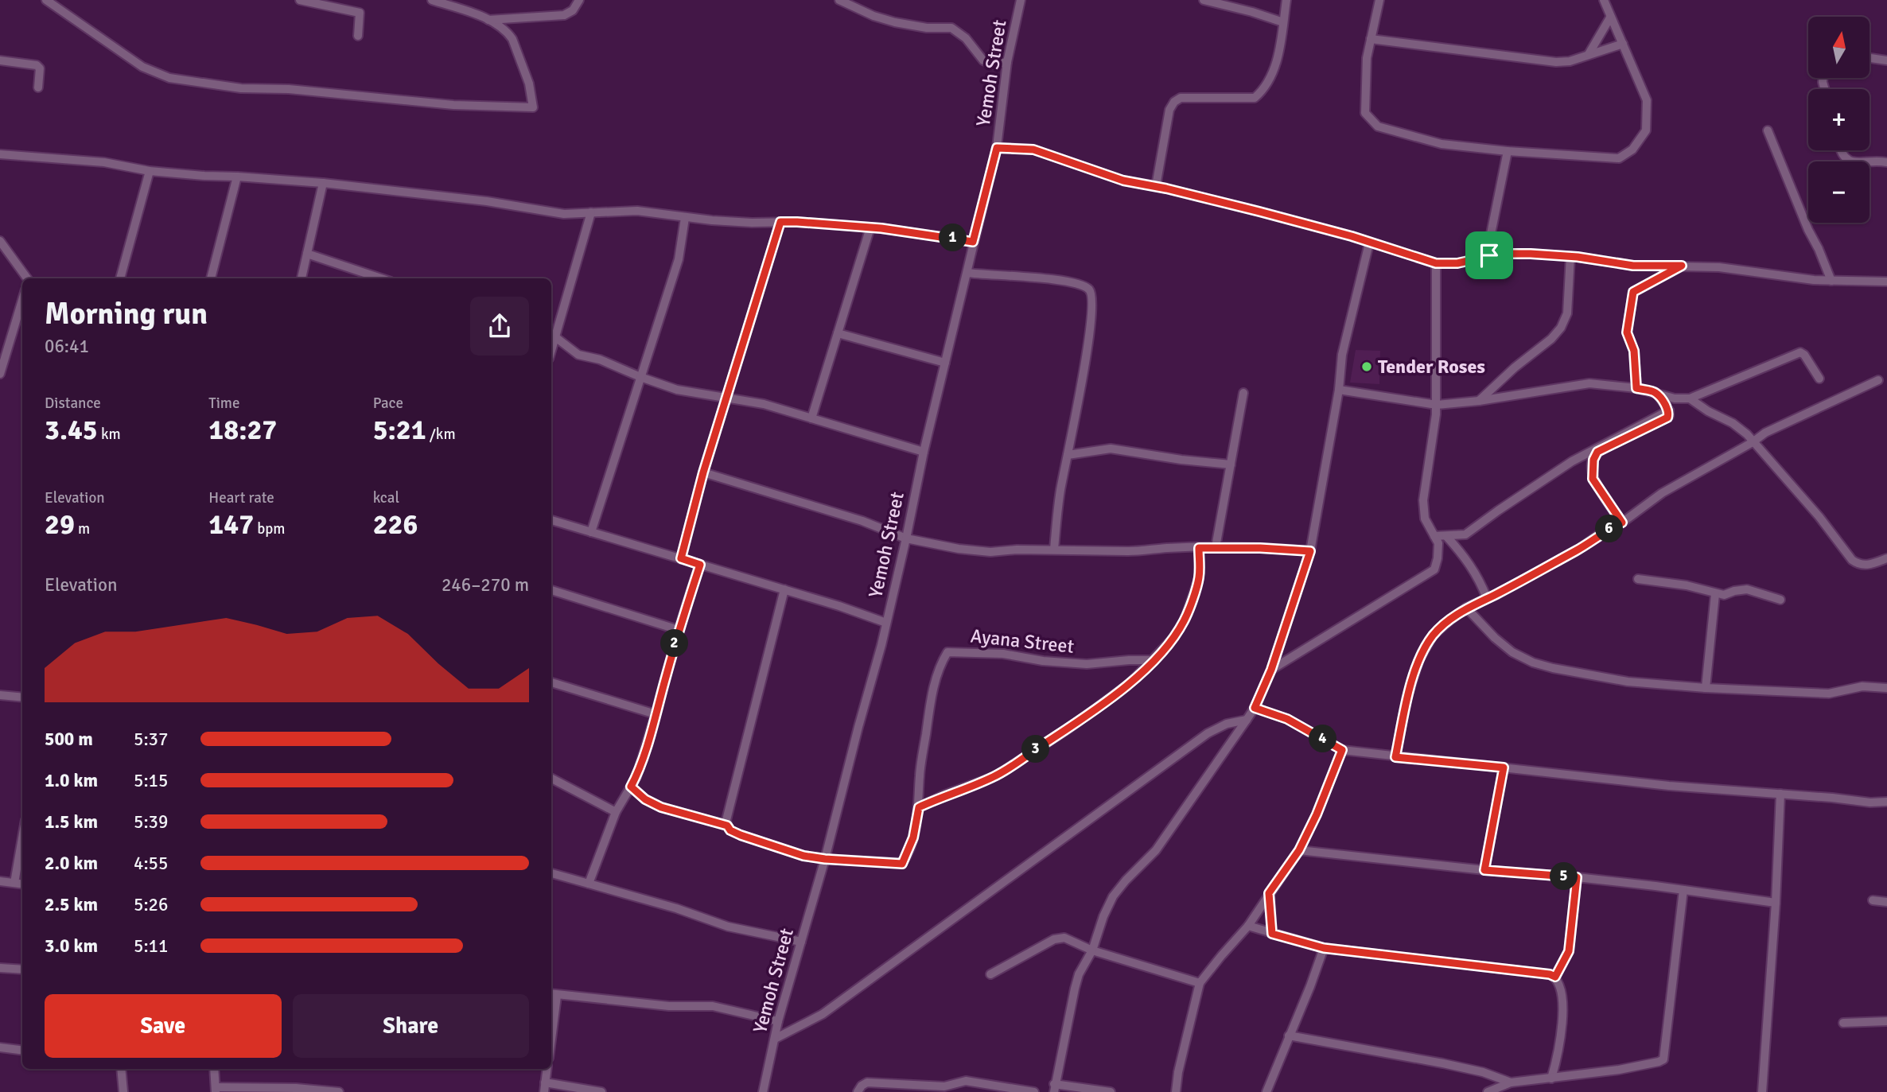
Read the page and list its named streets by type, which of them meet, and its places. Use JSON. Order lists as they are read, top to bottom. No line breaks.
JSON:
{"streets":{"street":["Yemoh Street","Ayana Street"]},"places":["Tender Roses"],"north":"top","page":{"map_buttons":["+","−"],"pins":["1","6","2","4","3","5"],"heading":["Morning run","06:41"],"stats":[["Distance","3.45 km"],["Time","18:27"],["Pace","5:21 /km"],["Elevation","29 m"],["Heart rate","147 bpm"],["kcal","226"]],"chart":["Elevation","246–270 m"],"list":[{"name":"500 m","note":"5:37"},{"name":"1.0 km","note":"5:15"},{"name":"1.5 km","note":"5:39"},{"name":"2.0 km","note":"4:55"},{"name":"2.5 km","note":"5:26"},{"name":"3.0 km","note":"5:11"}],"buttons":["Save","Share"]}}
